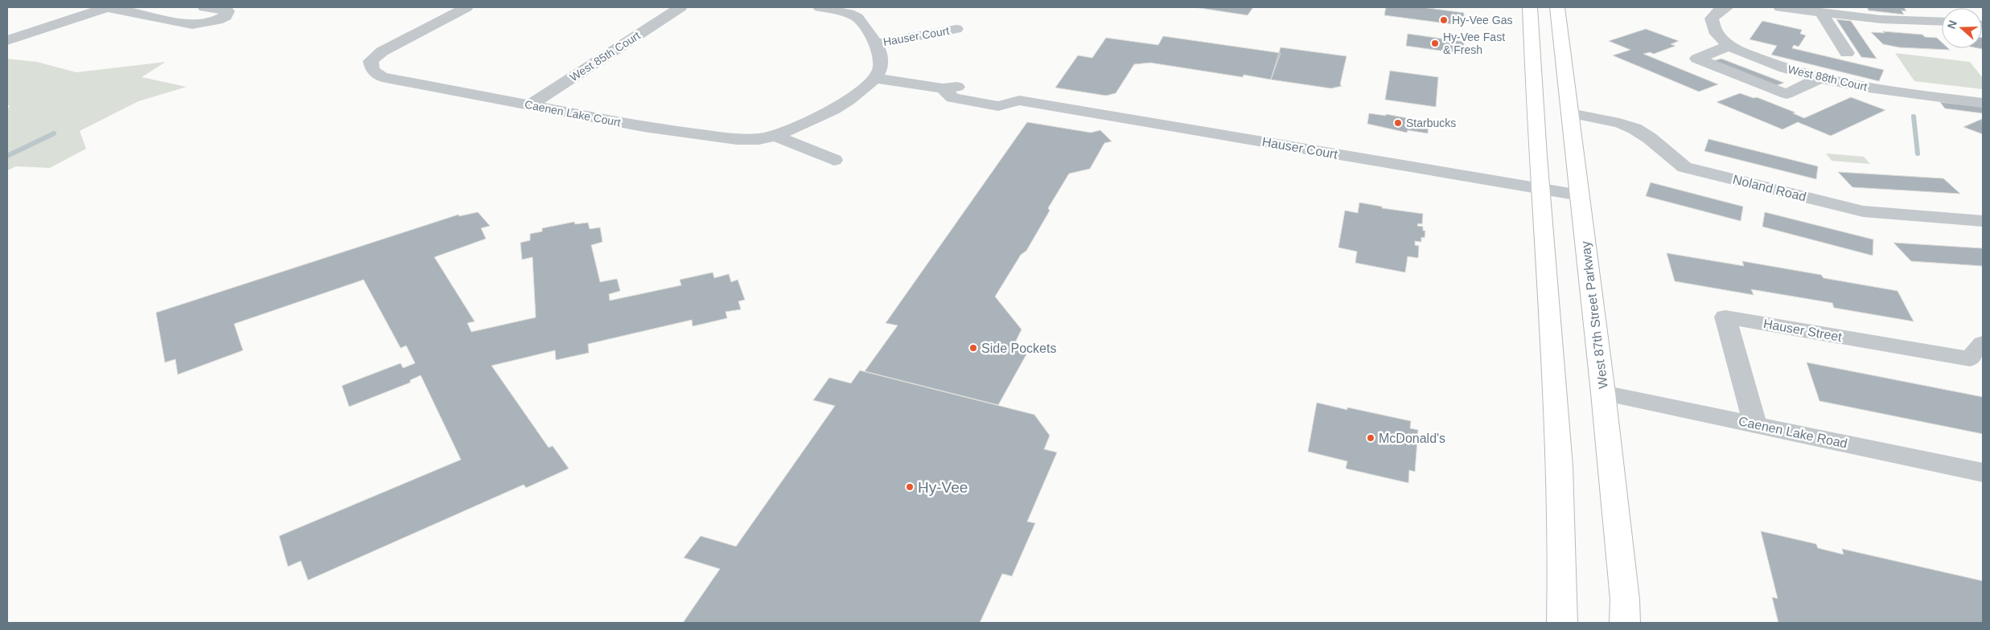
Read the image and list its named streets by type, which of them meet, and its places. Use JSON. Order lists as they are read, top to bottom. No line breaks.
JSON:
{"streets":{"main road":["West 87th Street Parkway"],"street":["Hauser Court","West 85th Court","West 88th Court","Caenen Lake Court","Noland Road","Hauser Street","Caenen Lake Road"]},"crossings":[["Hauser Court","Caenen Lake Court"],["Hauser Court","West 87th Street Parkway"],["West 85th Court","Caenen Lake Court"],["Noland Road","West 87th Street Parkway"],["West 87th Street Parkway","Caenen Lake Road"],["Hauser Street","Caenen Lake Road"]],"places":["Hy-Vee Gas","Hy-Vee Fast & Fresh","Starbucks","Side Pockets","McDonald's","Hy-Vee"],"north":"left"}
